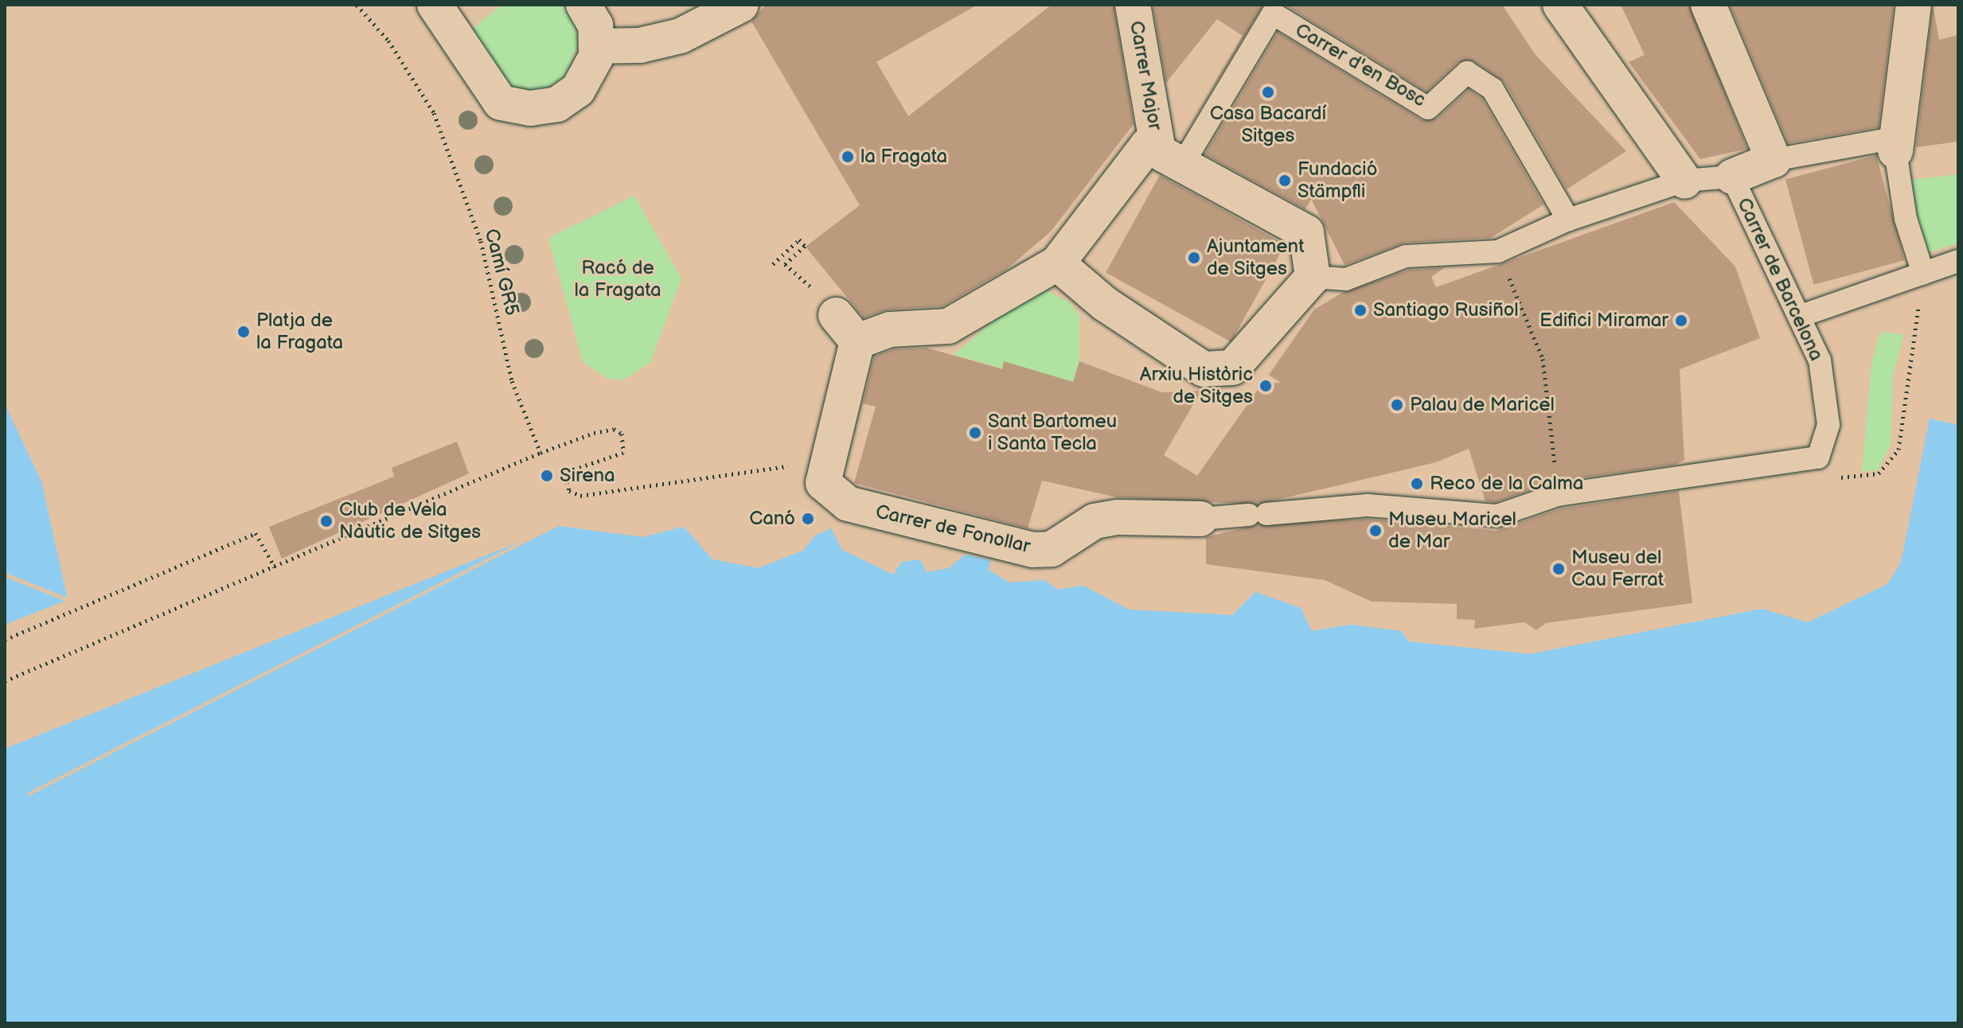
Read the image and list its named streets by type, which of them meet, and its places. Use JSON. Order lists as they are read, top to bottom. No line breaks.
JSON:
{"streets":{"street":["Carrer Major","Carrer de Fonollar"],"lane":["Carrer d'en Bosc","Carrer de Barcelona"],"path":["Camí GR5"]},"crossings":[["Carrer d'en Bosc","Carrer Major"]],"parks":["Racó de la Fragata"],"places":["Casa Bacardí Sitges","la Fragata","Fundació Stämpfli","Ajuntament de Sitges","Santiago Rusiñol","Edifici Miramar","Platja de la Fragata","Arxiu Històric de Sitges","Palau de Maricel","Sant Bartomeu i Santa Tecla","Sirena","Reco de la Calma","Canó","Club de Vela Nàutic de Sitges","Museu Maricel de Mar","Museu del Cau Ferrat"]}
